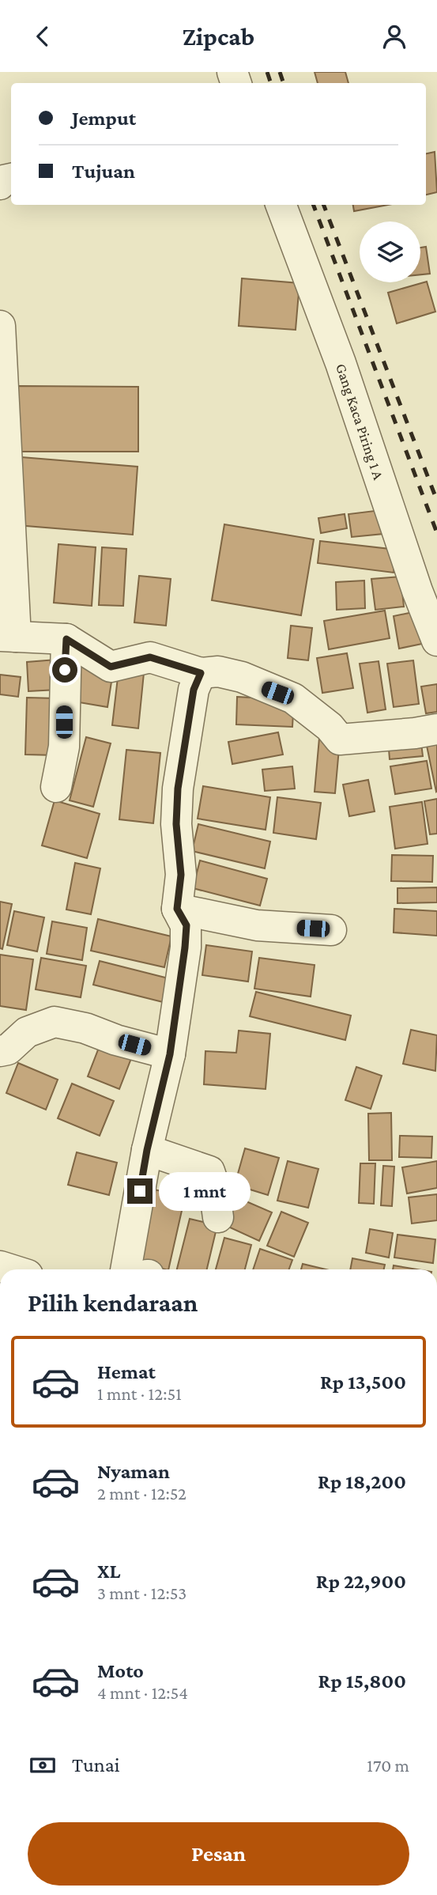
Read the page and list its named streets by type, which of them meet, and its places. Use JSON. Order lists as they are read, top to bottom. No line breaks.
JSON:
{"streets":{"street":["Gang Kaca Piring 1 A"]},"page":{"header":"Zipcab","banner":["Jemput","Tujuan"],"bubble":"1 mnt","heading":"Pilih kendaraan","list":[{"name":"Hemat","note":"1 mnt · 12:51","value":"Rp 13,500"},{"name":"Nyaman","note":"2 mnt · 12:52","value":"Rp 18,200"},{"name":"XL","note":"3 mnt · 12:53","value":"Rp 22,900"},{"name":"Moto","note":"4 mnt · 12:54","value":"Rp 15,800"}],"pay":["Tunai","170 m"],"buttons":"Pesan"}}
